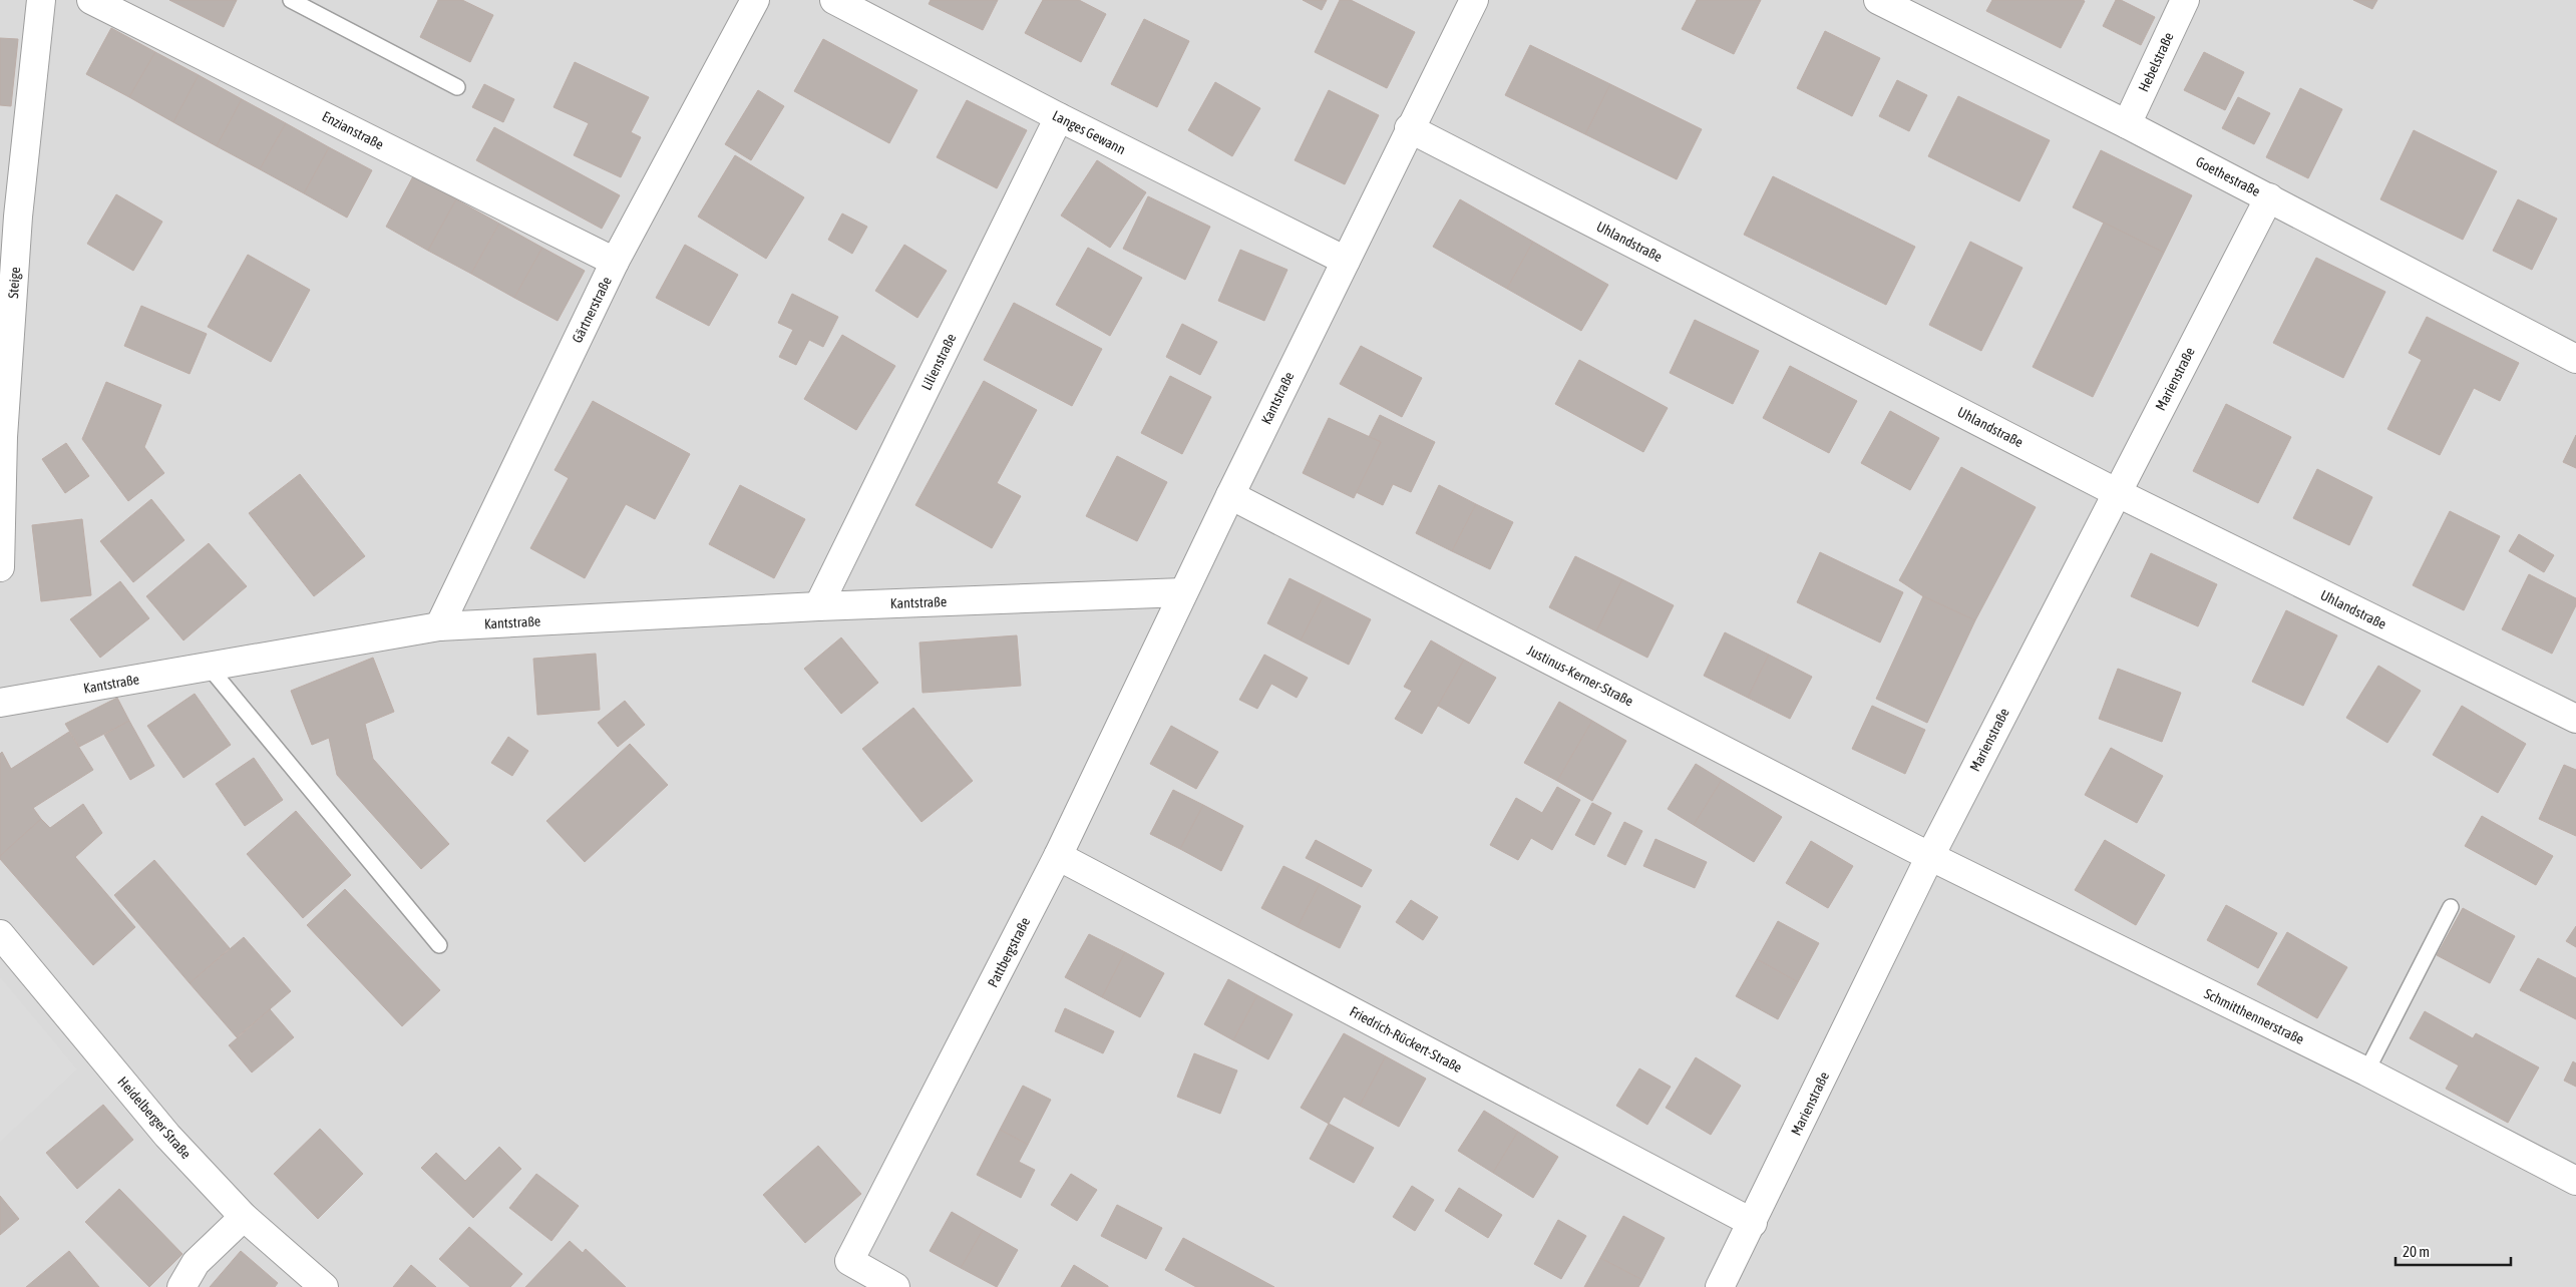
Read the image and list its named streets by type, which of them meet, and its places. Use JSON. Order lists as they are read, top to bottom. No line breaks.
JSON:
{"streets":{"street":["Hebelstraße","Enzianstraße","Langes Gewann","Goethestraße","Uhlandstraße","Steige","Gärtnerstraße","Lilienstraße","Marienstraße","Kantstraße","Justinus-Kerner-Straße","Pattbergstraße","Schmitthennerstraße","Friedrich-Rückert-Straße","Heidelberger Straße"]},"crossings":[["Hebelstraße","Goethestraße"],["Enzianstraße","Gärtnerstraße"],["Langes Gewann","Lilienstraße"],["Langes Gewann","Kantstraße"],["Goethestraße","Marienstraße"],["Uhlandstraße","Marienstraße"],["Uhlandstraße","Kantstraße"],["Gärtnerstraße","Kantstraße"],["Lilienstraße","Kantstraße"],["Marienstraße","Justinus-Kerner-Straße"],["Marienstraße","Schmitthennerstraße"],["Marienstraße","Friedrich-Rückert-Straße"],["Kantstraße","Justinus-Kerner-Straße"],["Kantstraße","Pattbergstraße"],["Justinus-Kerner-Straße","Schmitthennerstraße"],["Pattbergstraße","Friedrich-Rückert-Straße"]],"scale_bar":"20 m"}
